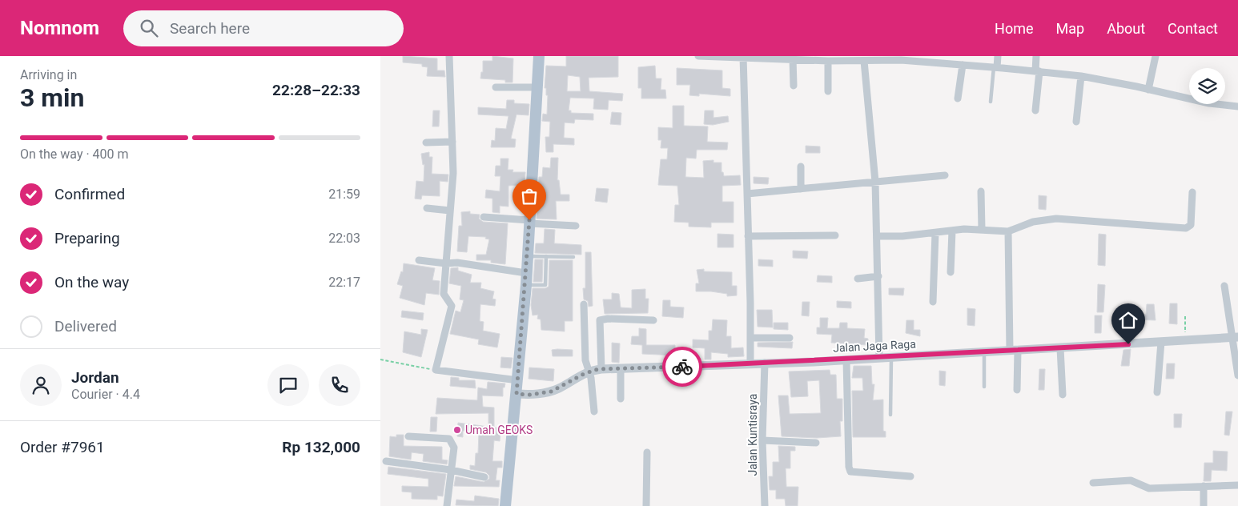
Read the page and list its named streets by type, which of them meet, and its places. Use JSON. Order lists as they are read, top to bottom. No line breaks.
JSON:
{"streets":{"street":["Jalan Jaga Raga","Jalan Kuntisraya"]},"crossings":[["Jalan Jaga Raga","Jalan Kuntisraya"]],"places":["Umah GEOKS"],"page":{"header":"Nomnom","search":"Search here","nav":["Home","Map","About","Contact"],"heading":["3 min","Arriving in","22:28–22:33"],"panel":["Jordan","Courier · 4.4","Order #7961","Rp 132,000"],"bar":"On the way · 400 m","list":[["Confirmed","21:59"],["Preparing","22:03"],["On the way","22:17"],"Delivered"]}}
